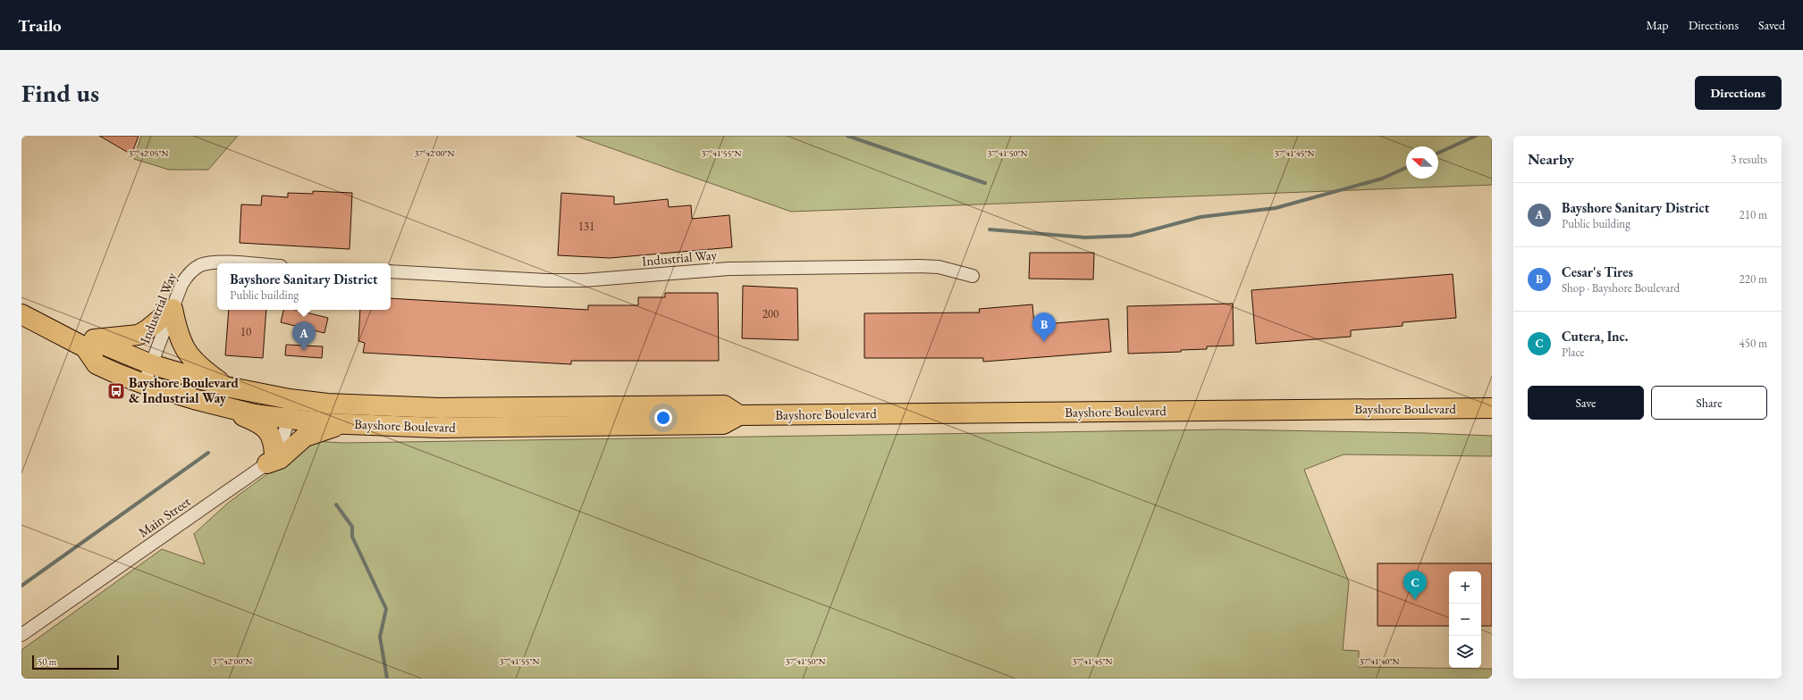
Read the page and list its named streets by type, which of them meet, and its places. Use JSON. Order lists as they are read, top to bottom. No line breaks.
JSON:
{"streets":{"main road":["Bayshore Boulevard"],"street":["Industrial Way","Main Street"]},"crossings":[["Industrial Way","Bayshore Boulevard"],["Bayshore Boulevard","Main Street"]],"places":{"bus stop":["Bayshore Boulevard & Industrial Way"]},"house_numbers":["131","200","10"],"scale_bar":"50 m","north":"left","page":{"header":"Trailo","nav":["Map","Directions","Saved"],"buttons":["Directions",["Save","Share"]],"title":"Find us","heading":["Nearby","3 results"],"list":[{"mark":"A","name":"Bayshore Sanitary District","note":"Public building","value":"210 m"},{"mark":"B","name":"Cesar's Tires","note":"Shop · Bayshore Boulevard","value":"220 m"},{"mark":"C","name":"Cutera, Inc.","note":"Place","value":"450 m"}],"popup":["Bayshore Sanitary District","Public building"],"pins":["B","A","C"],"map_buttons":["+","−"],"scale":"50 m"},"coordinates":["37°42'05\"N","37°42'00\"N","37°41'55\"N","37°41'50\"N","37°41'45\"N","37°41'40\"N"]}
